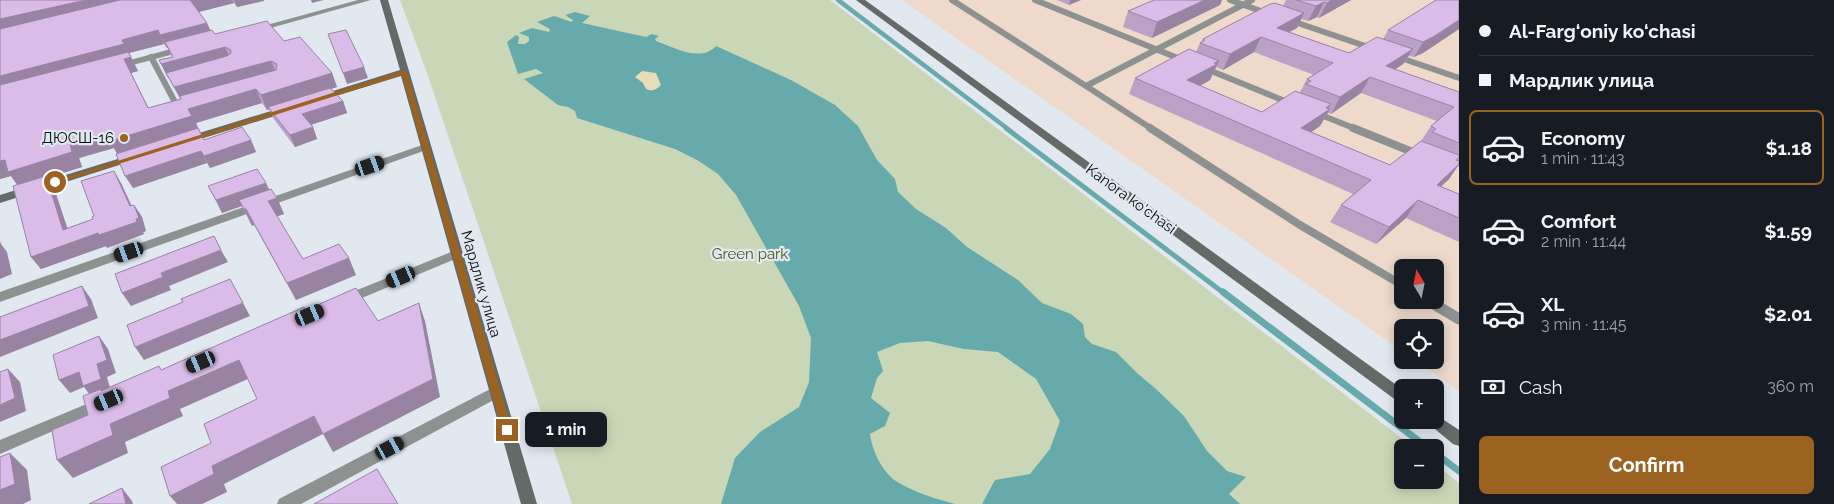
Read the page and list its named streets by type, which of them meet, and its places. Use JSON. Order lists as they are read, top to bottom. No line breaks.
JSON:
{"streets":{"street":["Kanora ko'chasi","Мардлик улица"]},"parks":["Green park"],"places":["ДЮСШ-16"],"north":"top","page":{"banner":["Al-Farg‘oniy ko‘chasi","Мардлик улица"],"list":[{"name":"Economy","note":"1 min · 11:43","value":"$1.18"},{"name":"Comfort","note":"2 min · 11:44","value":"$1.59"},{"name":"XL","note":"3 min · 11:45","value":"$2.01"}],"map_buttons":["+","−"],"pay":["Cash","360 m"],"bubble":"1 min","buttons":"Confirm"}}
